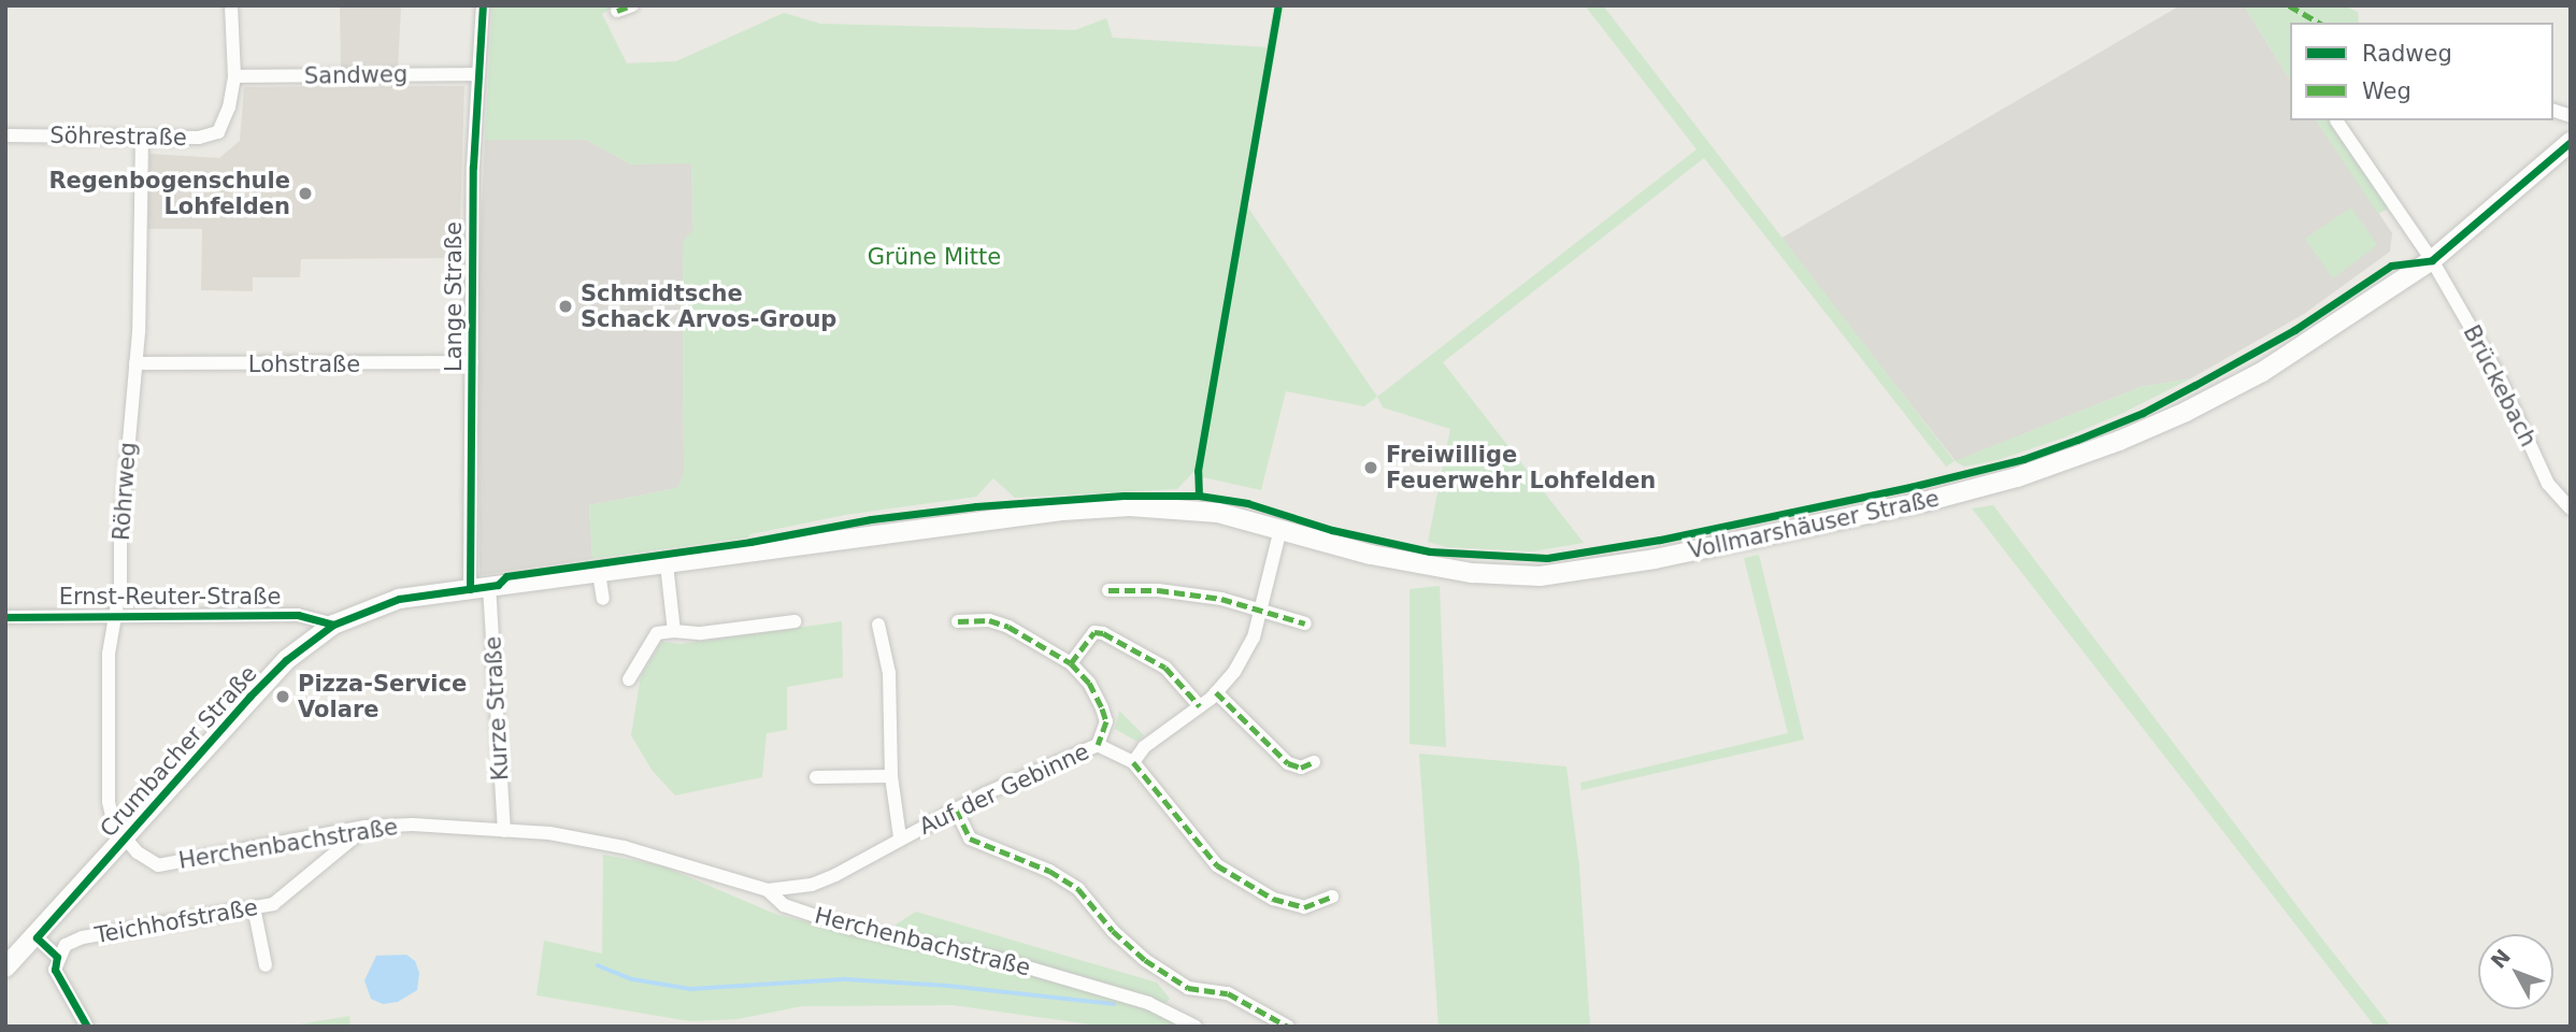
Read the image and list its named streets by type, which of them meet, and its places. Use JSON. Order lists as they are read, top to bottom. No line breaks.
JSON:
{"streets":{"main road":["Vollmarshäuser Straße","Crumbacher Straße"],"street":["Sandweg","Söhrestraße","Lange Straße","Lohstraße","Brückebach","Röhrweg","Ernst-Reuter-Straße","Kurze Straße","Auf der Gebinne","Herchenbachstraße","Teichhofstraße"]},"crossings":[["Sandweg","Söhrestraße"],["Sandweg","Lange Straße"],["Söhrestraße","Röhrweg"],["Lange Straße","Lohstraße"],["Lange Straße","Crumbacher Straße"],["Lohstraße","Röhrweg"],["Brückebach","Vollmarshäuser Straße"],["Röhrweg","Ernst-Reuter-Straße"],["Röhrweg","Crumbacher Straße"],["Röhrweg","Herchenbachstraße"],["Vollmarshäuser Straße","Crumbacher Straße"],["Ernst-Reuter-Straße","Crumbacher Straße"],["Kurze Straße","Crumbacher Straße"],["Kurze Straße","Herchenbachstraße"],["Crumbacher Straße","Herchenbachstraße"],["Auf der Gebinne","Herchenbachstraße"],["Herchenbachstraße","Teichhofstraße"]],"parks":["Grüne Mitte"],"places":["Regenbogenschule Lohfelden","Schmidtsche Schack Arvos-Group","Freiwillige Feuerwehr Lohfelden","Pizza-Service Volare"],"legend":["Radweg","Weg"],"north":"top left"}
